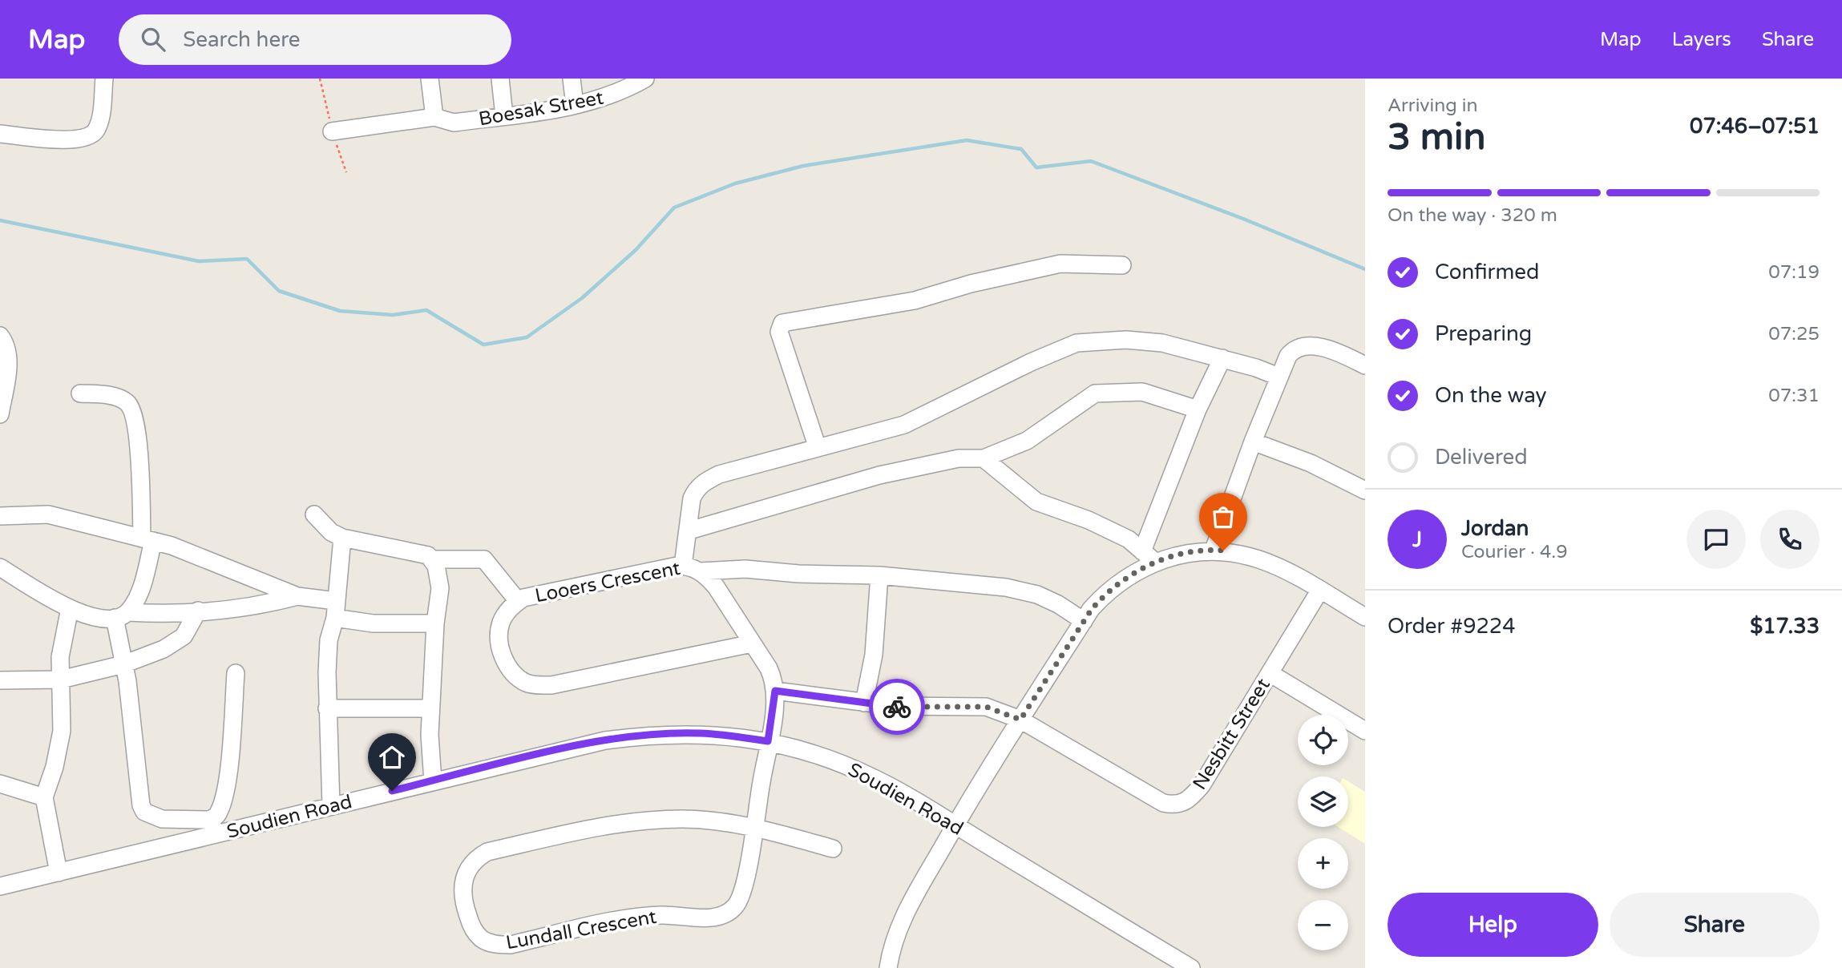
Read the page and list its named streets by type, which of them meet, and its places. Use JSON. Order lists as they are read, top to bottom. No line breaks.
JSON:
{"streets":{"street":["Boesak Street","Looers Crescent","Nesbitt Street","Soudien Road","Lundall Crescent"]},"crossings":[["Looers Crescent","Nesbitt Street"],["Looers Crescent","Soudien Road"],["Looers Crescent","Lundall Crescent"],["Soudien Road","Lundall Crescent"]],"page":{"header":"Map","search":"Search here","nav":["Map","Layers","Share"],"heading":["3 min","Arriving in","07:46–07:51"],"panel":["Jordan","Courier · 4.9","Order #9224","$17.33"],"bar":"On the way · 320 m","list":[["Confirmed","07:19"],["Preparing","07:25"],["On the way","07:31"],"Delivered"],"round":"J","map_buttons":["+","−"],"buttons":["Help","Share"]}}
